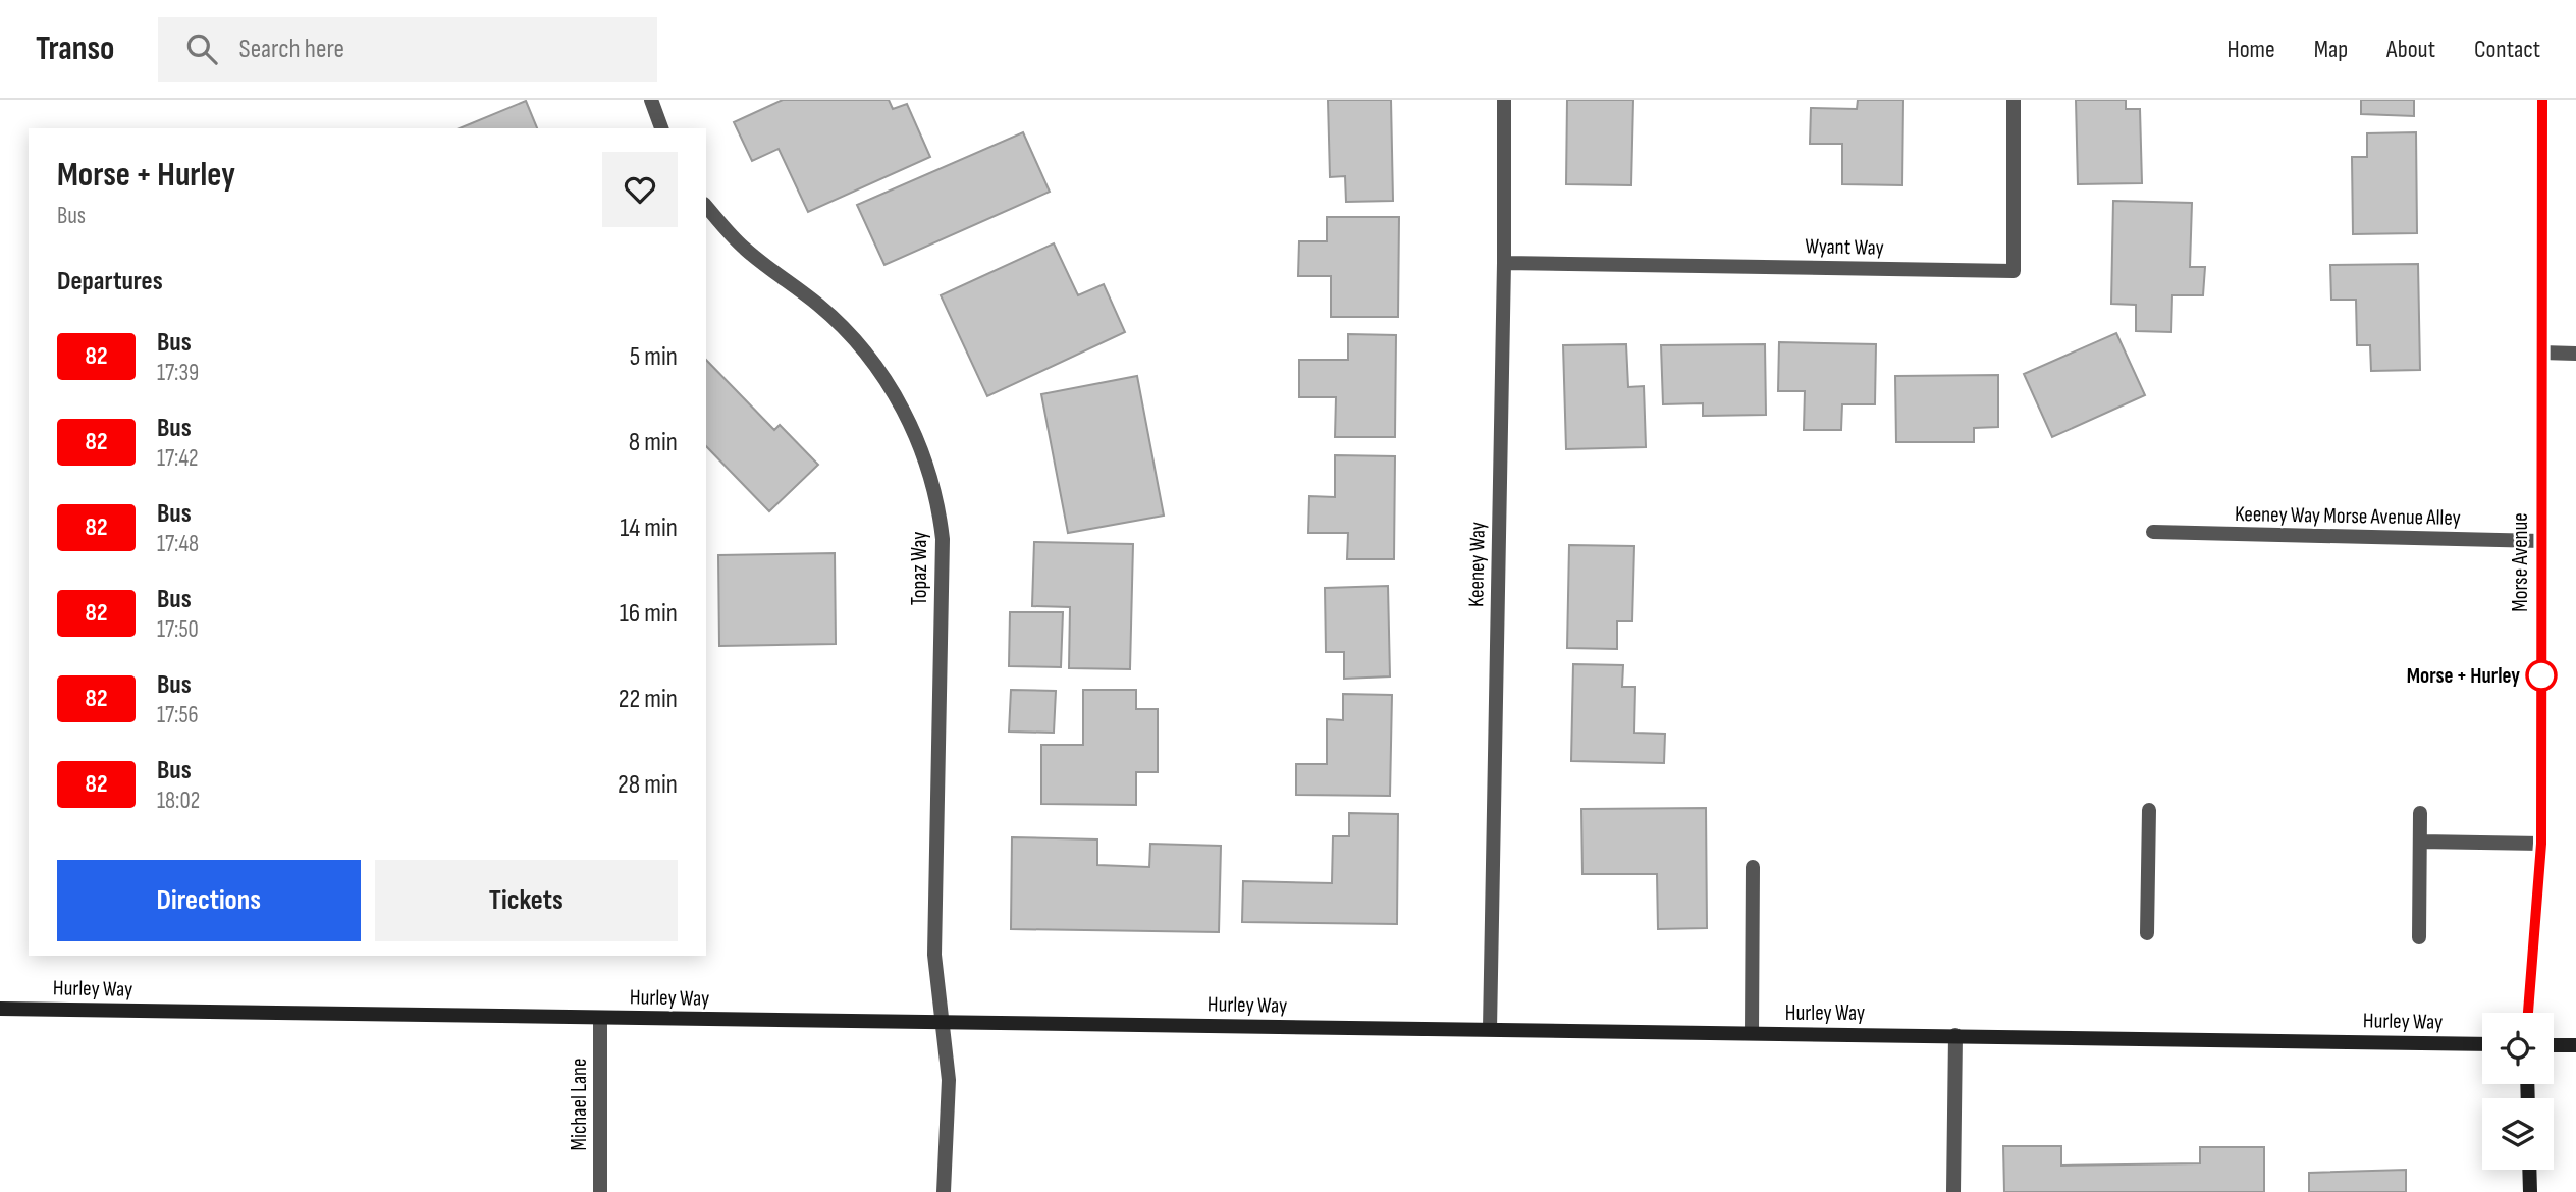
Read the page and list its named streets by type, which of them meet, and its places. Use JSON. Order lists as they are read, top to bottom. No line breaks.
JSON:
{"streets":{"street":["Wyant Way","Keeney Way Morse Avenue Alley","Morse Avenue","Keeney Way","Topaz Way","Hurley Way","Michael Lane"]},"crossings":[["Wyant Way","Keeney Way"],["Keeney Way Morse Avenue Alley","Morse Avenue"],["Keeney Way","Hurley Way"],["Topaz Way","Hurley Way"],["Hurley Way","Michael Lane"]],"places":["Morse + Hurley"],"lines":["bus line 82"],"page":{"header":"Transo","search":"Search here","nav":["Home","Map","About","Contact"],"heading":[["Morse + Hurley","Bus"],"Departures"],"list":[{"mark":"82","name":"Bus","note":"17:39","value":"5 min"},{"mark":"82","name":"Bus","note":"17:42","value":"8 min"},{"mark":"82","name":"Bus","note":"17:48","value":"14 min"},{"mark":"82","name":"Bus","note":"17:50","value":"16 min"},{"mark":"82","name":"Bus","note":"17:56","value":"22 min"},{"mark":"82","name":"Bus","note":"18:02","value":"28 min"}],"buttons":["Directions","Tickets"]}}
